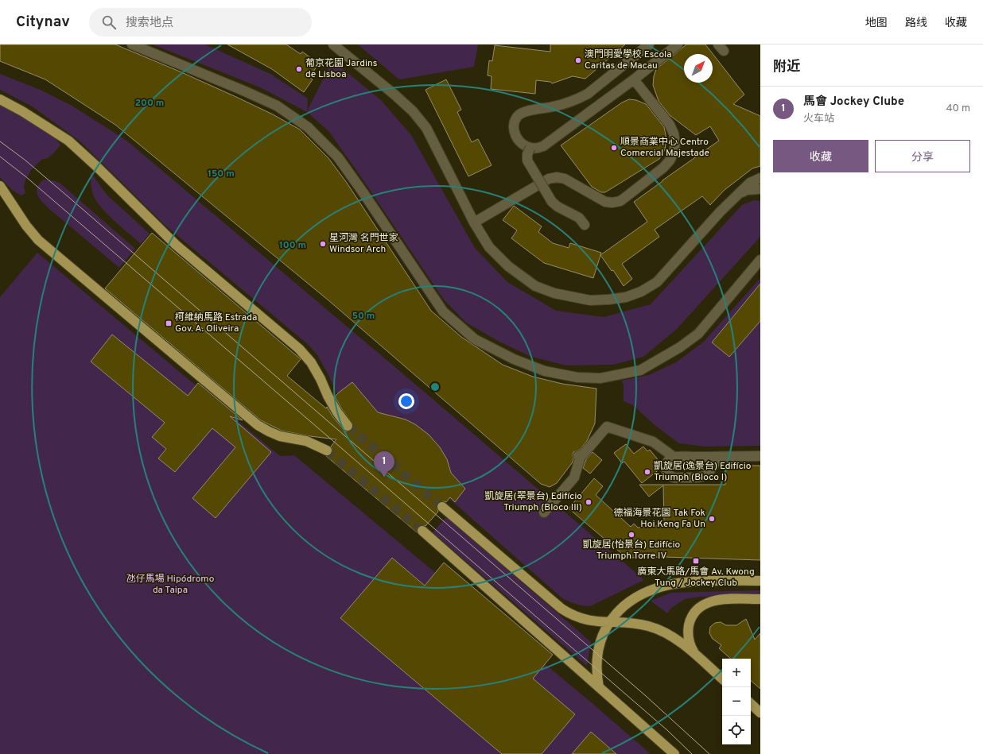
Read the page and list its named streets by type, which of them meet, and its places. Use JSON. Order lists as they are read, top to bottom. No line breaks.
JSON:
{"parks":["氹仔馬場 Hipódromo da Taipa"],"places":{"other":["澳門明愛學校 Escola Caritas de Macau","葡京花園 Jardins de Lisboa","順景商業中心 Centro Comercial Majestade","星河灣 名門世家 Windsor Arch","凱旋居(逸景台) Edifício Triumph (Bloco I)","凱旋居(翠景台) Edifício Triumph (Bloco III)","德福海景花園 Tak Fok Hoi Keng Fa Un","凱旋居(怡景台) Edifício Triumph Torre IV"],"transit":["柯維納馬路 Estrada Gov. A. Oliveira","廣東大馬路/馬會 Av. Kwong Tung / Jockey Club"]},"north":"top right","page":{"header":"Citynav","search":"搜索地点","nav":["地图","路线","收藏"],"heading":"附近","list":[{"mark":"1","name":"馬會 Jockey Clube","note":"火车站","value":"40 m"}],"buttons":["收藏","分享"],"pins":"1","map_buttons":["+","−"]},"rings":["200 m","150 m","100 m","50 m"]}
